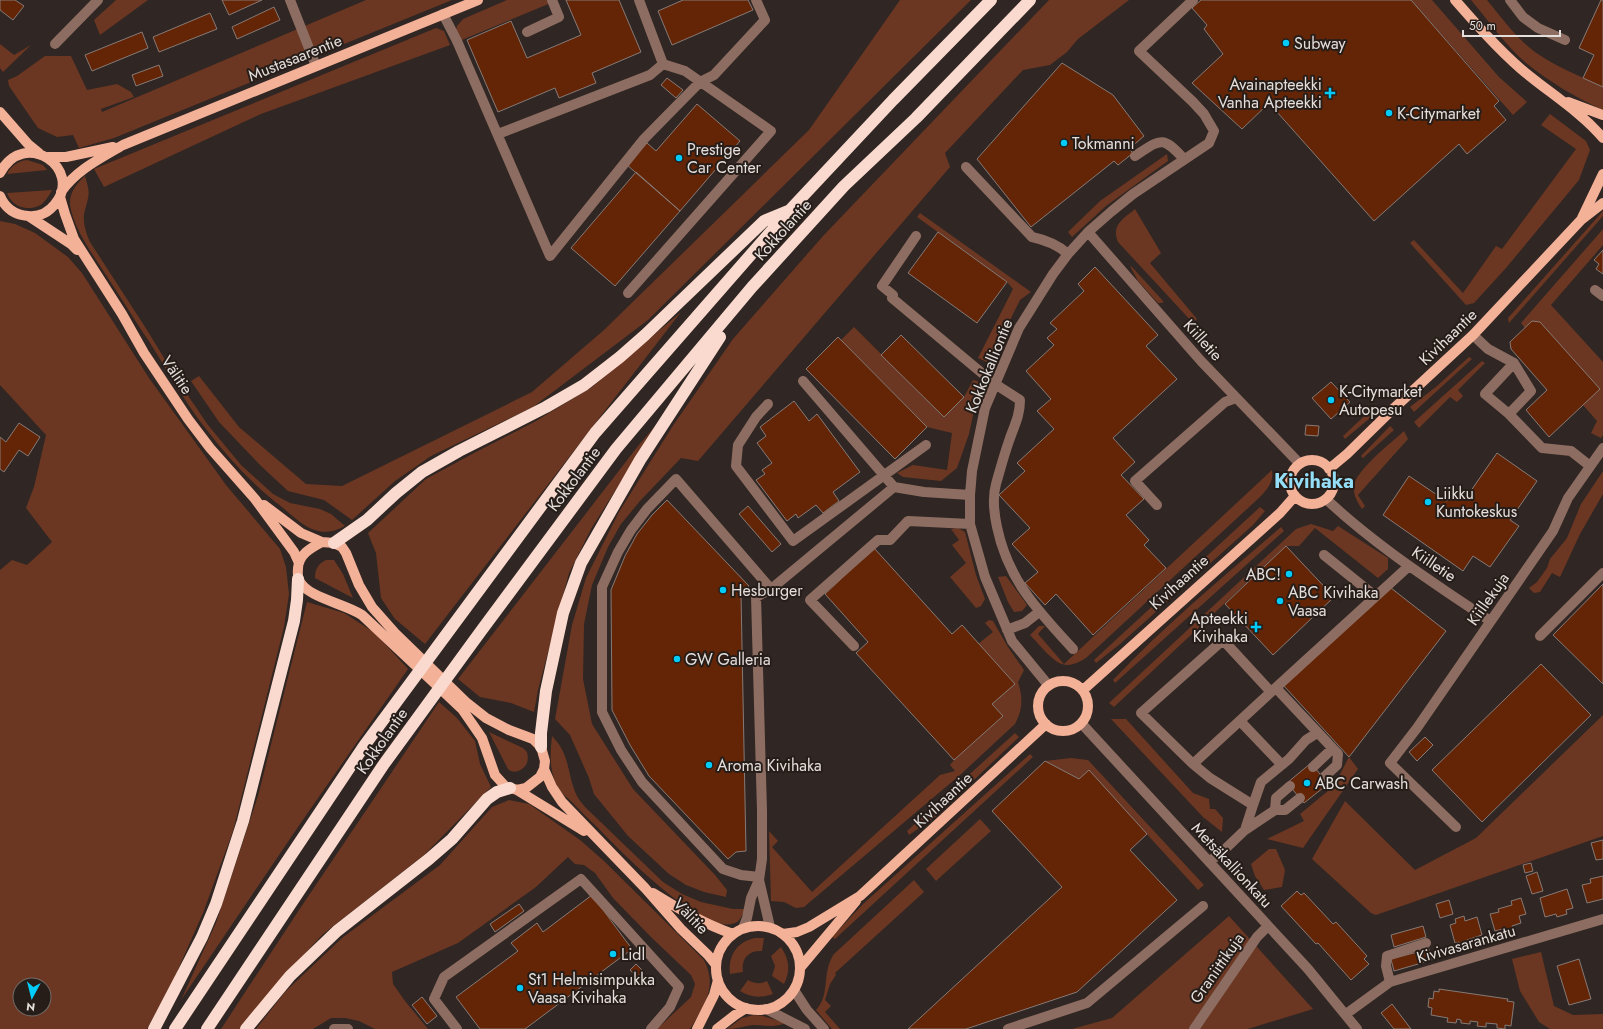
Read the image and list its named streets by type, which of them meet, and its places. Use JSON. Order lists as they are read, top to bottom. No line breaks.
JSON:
{"streets":{"highway":["Kokkolantie"],"main road":["Mustasaarentie","Kivihaantie","Välitie"],"street":["Kiilletie","Kokkokalliontie","Kiillekuja","Metsäkallionkatu","Kivivasarankatu","Graniittikuja"]},"crossings":[["Mustasaarentie","Välitie"],["Kivihaantie","Kiilletie"],["Kivihaantie","Kokkokalliontie"],["Kivihaantie","Välitie"],["Kivihaantie","Metsäkallionkatu"],["Kiilletie","Kokkokalliontie"],["Kiilletie","Kiillekuja"],["Kokkokalliontie","Metsäkallionkatu"],["Metsäkallionkatu","Kivivasarankatu"],["Metsäkallionkatu","Graniittikuja"]],"districts":["Kivihaka"],"places":{"other":["Subway","K-Citymarket","Tokmanni","Prestige Car Center","K-Citymarket Autopesu","Liikku Kuntokeskus","ABC!","Hesburger","ABC Kivihaka Vaasa","GW Galleria","Aroma Kivihaka","ABC Carwash","Lidl","St1 Helmisimpukka Vaasa Kivihaka"],"health":["Avainapteekki Vanha Apteekki","Apteekki Kivihaka"]},"scale_bar":"50 m","north":"bottom"}
